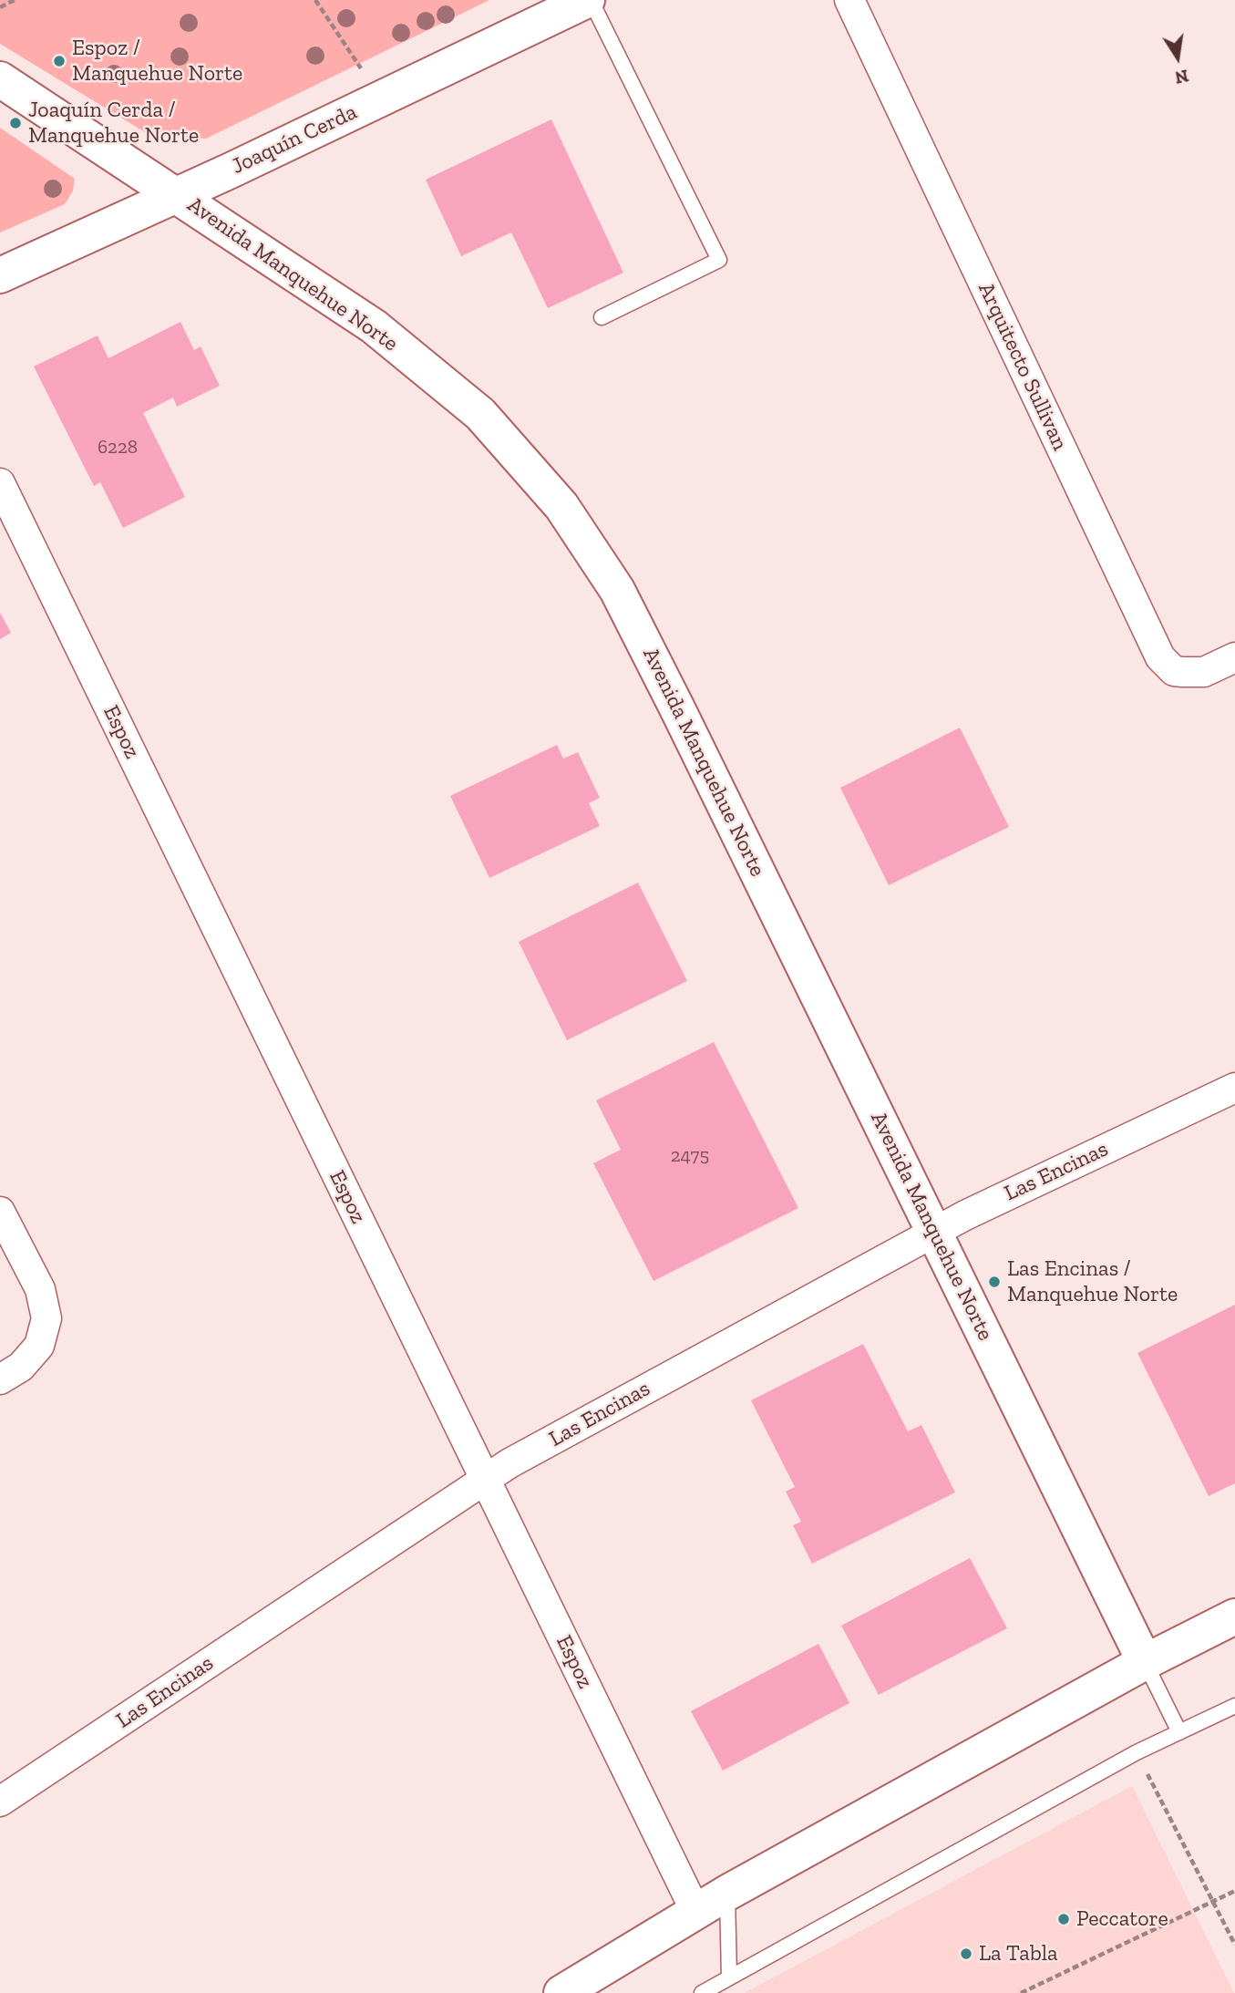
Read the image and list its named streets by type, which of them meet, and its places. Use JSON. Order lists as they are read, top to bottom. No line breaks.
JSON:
{"streets":{"street":["Joaquín Cerda","Avenida Manquehue Norte","Arquitecto Sullivan","Espoz","Las Encinas"]},"crossings":[["Joaquín Cerda","Avenida Manquehue Norte"],["Avenida Manquehue Norte","Las Encinas"],["Espoz","Las Encinas"]],"places":["Espoz / Manquehue Norte","Joaquín Cerda / Manquehue Norte","Las Encinas / Manquehue Norte","Peccatore","La Tabla"],"house_numbers":["6228","2475"],"north":"bottom"}
